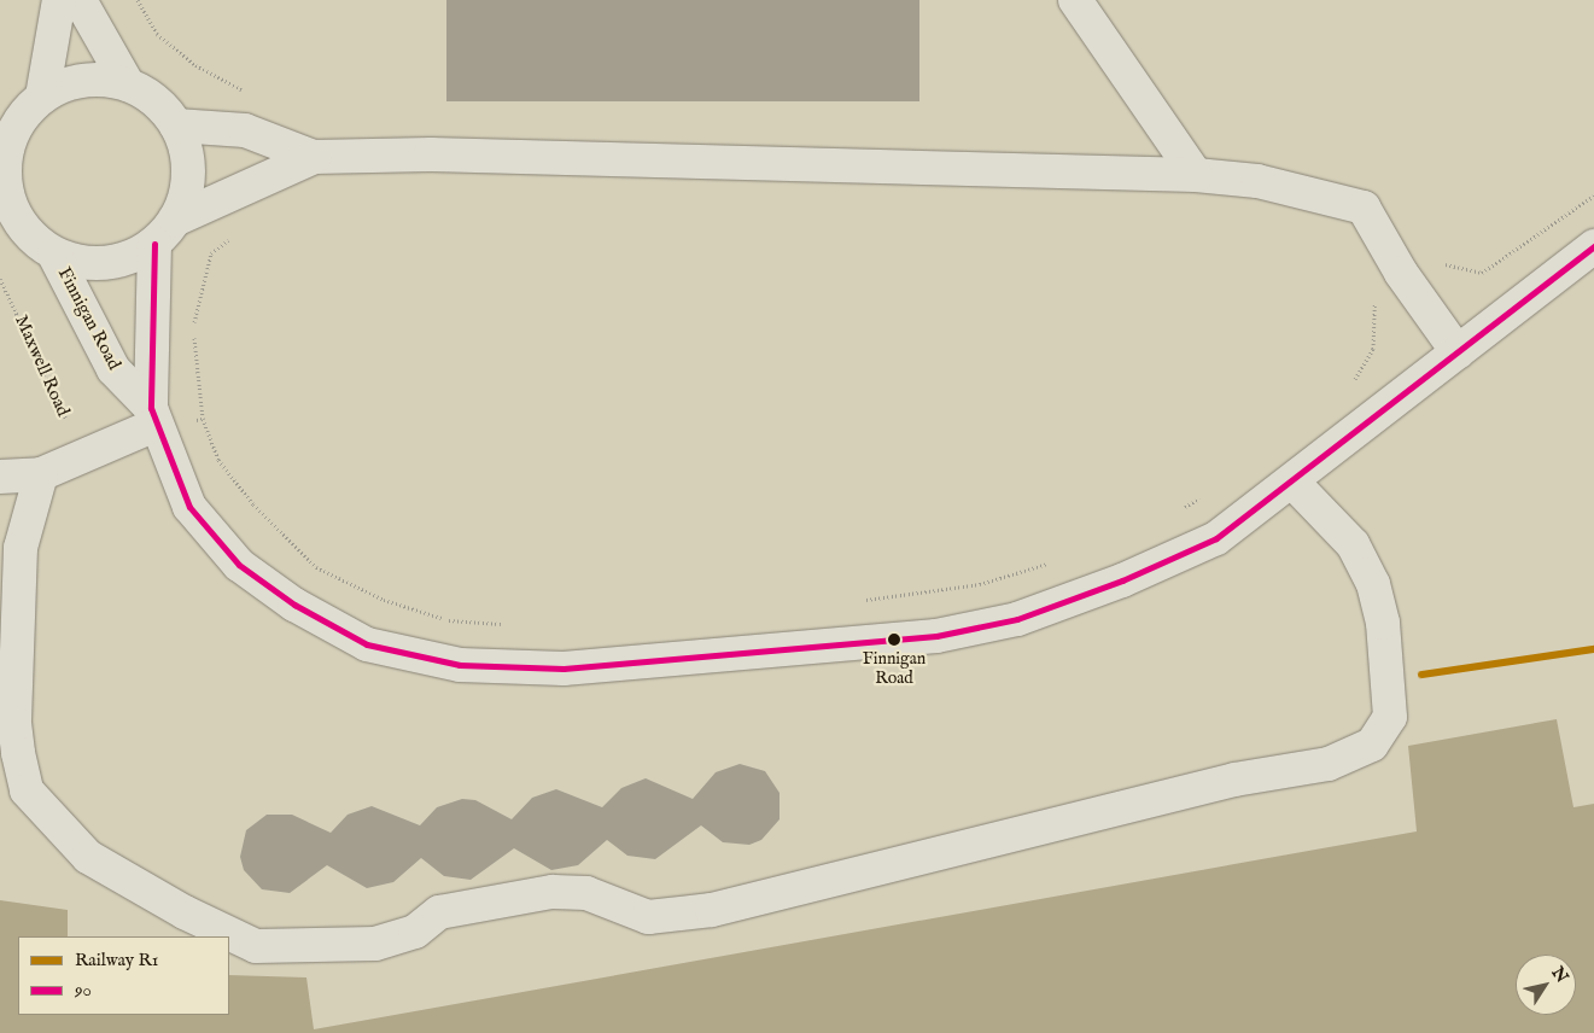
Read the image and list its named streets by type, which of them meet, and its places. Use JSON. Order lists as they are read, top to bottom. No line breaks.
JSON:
{"streets":{"street":["Finnigan Road"],"path":["Maxwell Road"]},"places":["Finnigan Road"],"lines":["transit line 90","rail line R1"],"legend":["Railway R1","90"],"north":"top right"}
